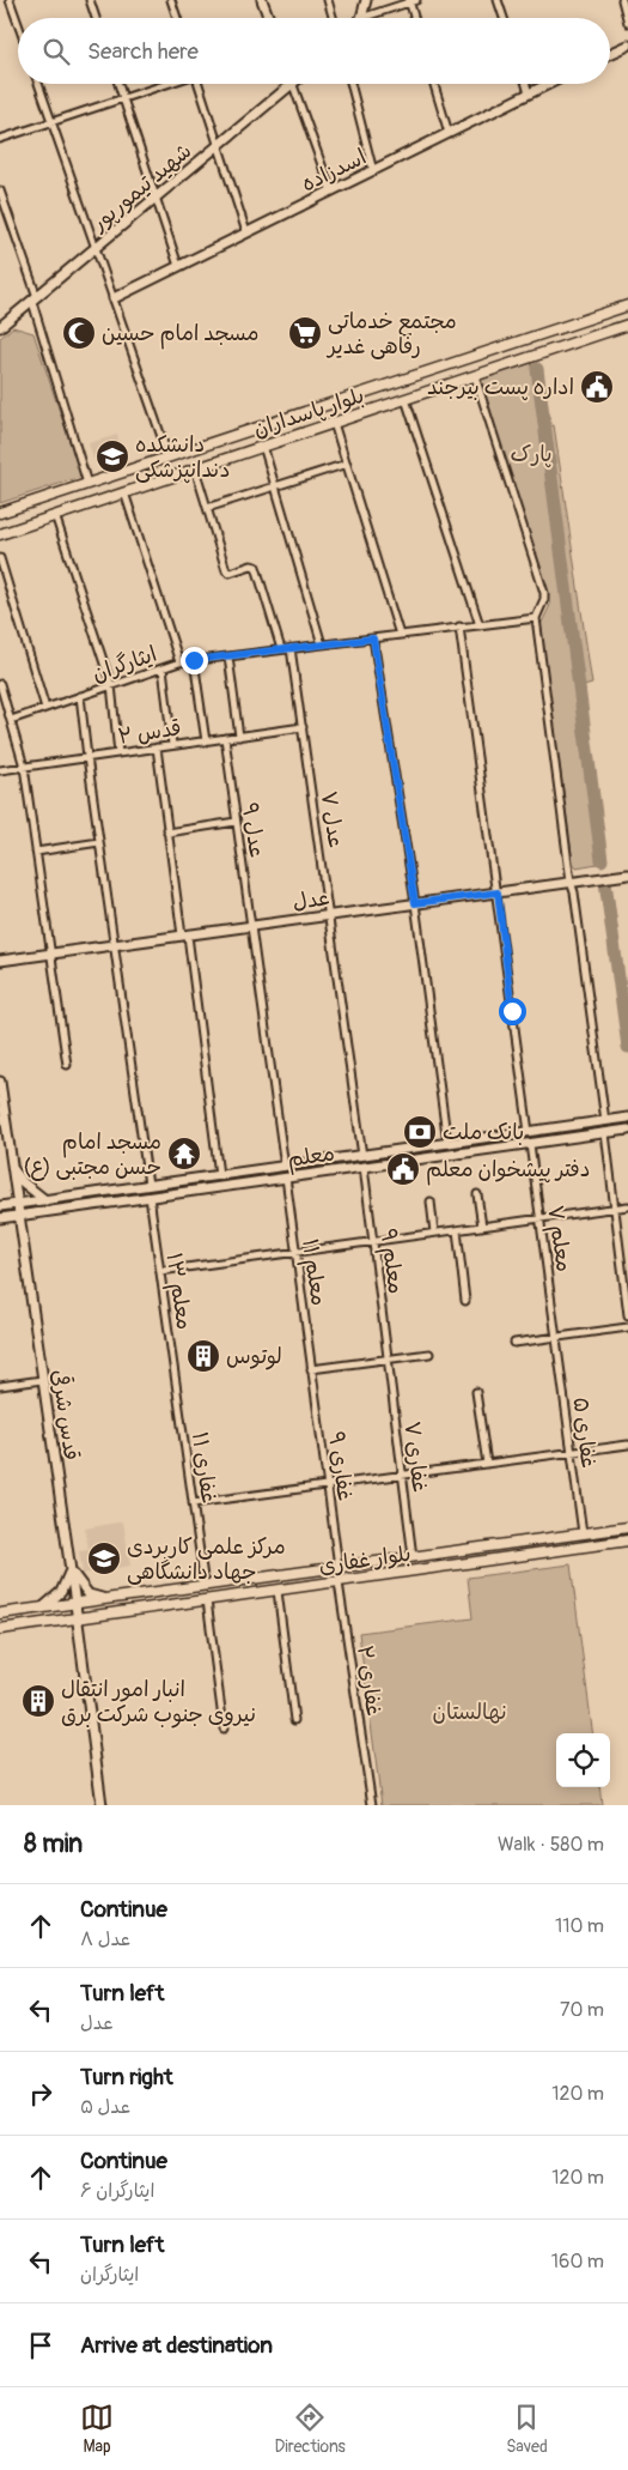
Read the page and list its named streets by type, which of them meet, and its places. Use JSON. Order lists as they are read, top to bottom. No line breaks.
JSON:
{"streets":{"main road":["بلوار پاسداران","بلوار غفاری"],"street":["اسدزاده","شهید تیمورپور","ایثارگران","قدس ۲","عدل ۷","عدل ۹","عدل","معلم","معلم ۷","معلم ۹","معلم ۱۱","معلم ۱۳","قدس شرقی","غفاری ۵","غفاری ۷","غفاری ۹","غفاری ۱۱","غفاری ۲"]},"crossings":[["ایثارگران","عدل ۷"],["قدس ۲","عدل ۷"],["قدس ۲","عدل ۹"],["عدل ۷","عدل"],["عدل ۷","معلم"],["عدل ۹","عدل"],["عدل ۹","معلم"],["معلم","معلم ۷"],["معلم","معلم ۹"],["معلم","معلم ۱۱"],["معلم","معلم ۱۳"],["معلم","قدس شرقی"],["معلم ۷","غفاری ۵"],["معلم ۹","غفاری ۷"],["معلم ۱۱","غفاری ۹"],["معلم ۱۳","غفاری ۱۱"],["قدس شرقی","بلوار غفاری"],["غفاری ۵","بلوار غفاری"],["غفاری ۷","بلوار غفاری"],["غفاری ۹","بلوار غفاری"],["غفاری ۱۱","بلوار غفاری"],["بلوار غفاری","غفاری ۲"]],"parks":["پارک","نهالستان"],"places":{"mosque":["مسجد امام حسین"],"supermarket":["مجتمع خدماتی رفاهی غدیر"],"public building":["اداره پست بیرجند","دفتر پیشخوان معلم"],"school or university":["دانشکده دندانپزشکی","مرکز علمی کاربردی جهاد دانشگاهی"],"bank":["بانک ملت"],"temple":["مسجد امام حسن مجتبی (ع)"],"building":["لوتوس","انبار امور انتقال نیروی جنوب شرکت برق"]},"page":{"search":"Search here","heading":["8 min","Walk · 580 m"],"list":[["Continue","عدل ۸","110 m"],["Turn left","عدل","70 m"],["Turn right","عدل ۵","120 m"],["Continue","ایثارگران ۶","120 m"],["Turn left","ایثارگران","160 m"],"Arrive at destination"],"nav":["Map","Directions","Saved"]}}
